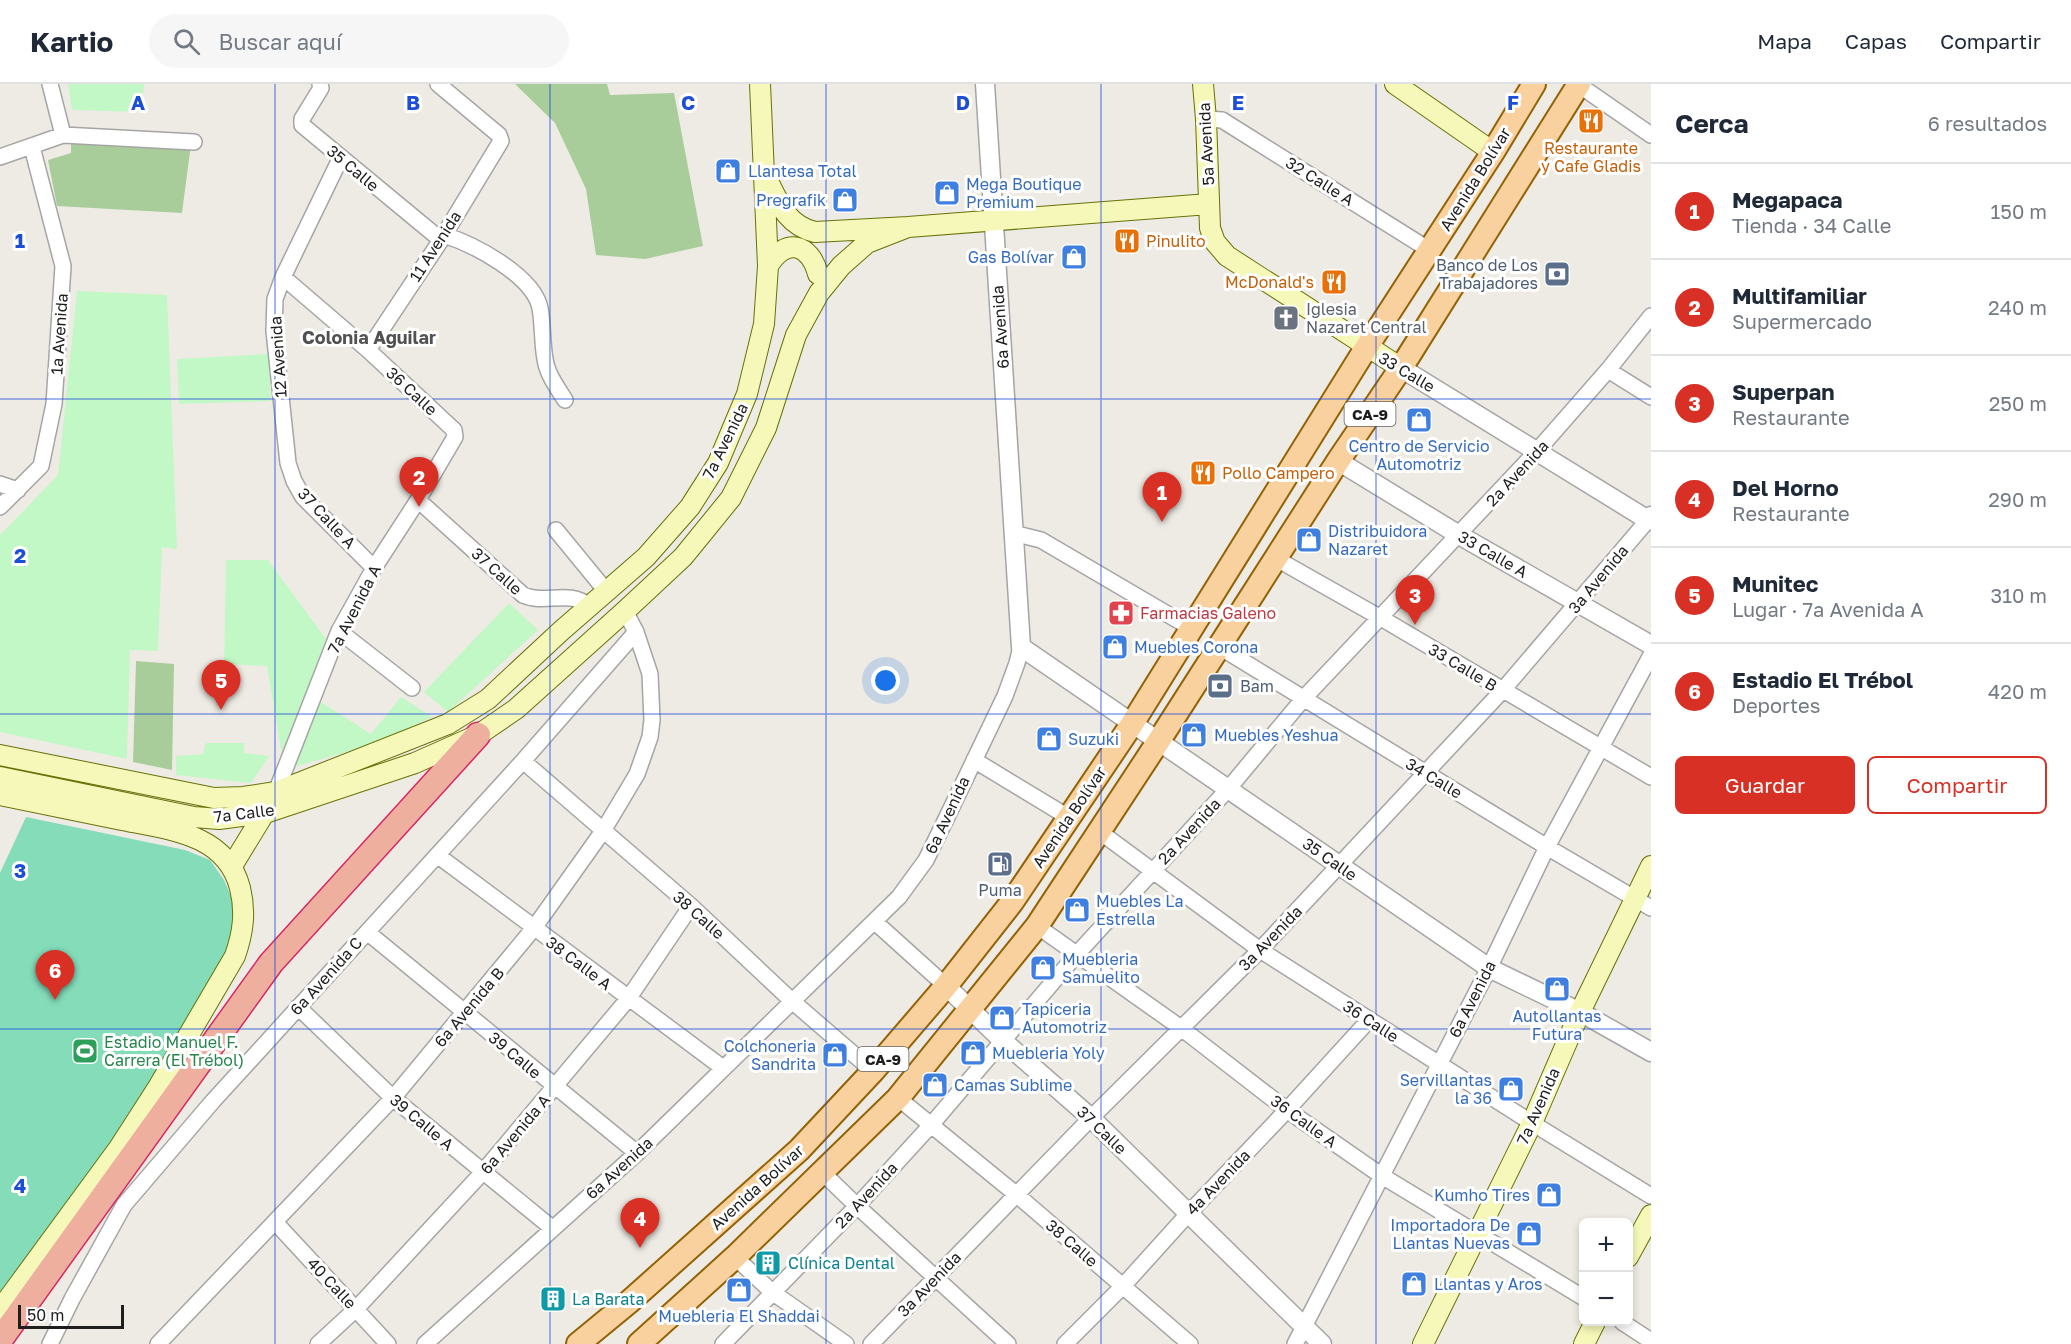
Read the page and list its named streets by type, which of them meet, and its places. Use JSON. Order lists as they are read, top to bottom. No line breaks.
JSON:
{"streets":{"main road":["5a Avenida","Avenida Bolívar","33 Calle","CA-9","7a Avenida","7a Calle"],"street":["35 Calle","32 Calle A","11 Avenida","6a Avenida","1a Avenida","12 Avenida","36 Calle","2a Avenida","37 Calle A","33 Calle A","37 Calle","3a Avenida","7a Avenida A","33 Calle B","34 Calle","38 Calle","38 Calle A","6a Avenida C","6a Avenida B","39 Calle","36 Calle A","39 Calle A","6a Avenida A","4a Avenida","40 Calle"]},"crossings":[["5a Avenida","32 Calle A"],["5a Avenida","33 Calle"],["35 Calle","Avenida Bolívar"],["35 Calle","11 Avenida"],["35 Calle","6a Avenida"],["35 Calle","12 Avenida"],["35 Calle","7a Avenida"],["35 Calle","2a Avenida"],["35 Calle","3a Avenida"],["Avenida Bolívar","32 Calle A"],["Avenida Bolívar","33 Calle"],["Avenida Bolívar","36 Calle"],["Avenida Bolívar","33 Calle A"],["Avenida Bolívar","37 Calle"],["Avenida Bolívar","33 Calle B"],["Avenida Bolívar","34 Calle"],["Avenida Bolívar","38 Calle"],["Avenida Bolívar","36 Calle A"],["11 Avenida","36 Calle"],["6a Avenida","36 Calle"],["6a Avenida","37 Calle"],["6a Avenida","33 Calle B"],["6a Avenida","34 Calle"],["6a Avenida","38 Calle"],["6a Avenida","38 Calle A"],["6a Avenida","39 Calle"],["6a Avenida","36 Calle A"],["6a Avenida","39 Calle A"],["12 Avenida","36 Calle"],["12 Avenida","37 Calle A"],["33 Calle","2a Avenida"],["33 Calle","3a Avenida"],["36 Calle","7a Avenida"],["36 Calle","2a Avenida"],["36 Calle","3a Avenida"],["36 Calle","7a Avenida A"],["36 Calle","4a Avenida"],["7a Avenida","37 Calle"],["7a Avenida","34 Calle"],["7a Avenida","7a Calle"],["7a Avenida","6a Avenida B"],["7a Avenida","36 Calle A"],["2a Avenida","33 Calle A"],["2a Avenida","37 Calle"],["2a Avenida","33 Calle B"],["2a Avenida","34 Calle"],["2a Avenida","38 Calle"],["2a Avenida","36 Calle A"],["37 Calle A","7a Avenida A"],["33 Calle A","3a Avenida"],["37 Calle","3a Avenida"],["37 Calle","7a Avenida A"],["37 Calle","4a Avenida"],["3a Avenida","33 Calle B"],["3a Avenida","34 Calle"],["3a Avenida","38 Calle"],["3a Avenida","36 Calle A"],["7a Avenida A","7a Calle"],["38 Calle","6a Avenida C"],["38 Calle","6a Avenida B"],["38 Calle","6a Avenida A"],["38 Calle","4a Avenida"],["38 Calle A","6a Avenida C"],["38 Calle A","6a Avenida B"],["38 Calle A","6a Avenida A"],["6a Avenida C","6a Avenida B"],["6a Avenida C","39 Calle"],["6a Avenida C","39 Calle A"],["6a Avenida B","39 Calle"],["6a Avenida B","39 Calle A"],["6a Avenida B","40 Calle"],["39 Calle","6a Avenida A"],["36 Calle A","4a Avenida"],["39 Calle A","6a Avenida A"],["6a Avenida A","40 Calle"]],"districts":["Colonia Aguilar"],"places":{"restaurant":["Restaurante y Cafe Gladis","Pinulito","McDonald's","Pollo Campero"],"shop":["Llantesa Total","Mega Boutique Premium","Pregrafik","Gas Bolívar","Centro de Servicio Automotriz","Distribuidora Nazaret","Muebles Corona","Muebles Yeshua","Suzuki","Muebles La Estrella","Muebleria Samuelito","Autollantas Futura","Tapiceria Automotriz","Muebleria Yoly","Colchoneria Sandrita","Camas Sublime","Servillantas la 36","Kumho Tires","Importadora De Llantas Nuevas","Llantas y Aros","Muebleria El Shaddai"],"bank":["Banco de Los Trabajadores","Bam"],"church":["Iglesia Nazaret Central"],"pharmacy":["Farmacias Galeno"],"fuel station":["Puma"],"sports":["Estadio Manuel F. Carrera (El Trébol)"],"building":["Clínica Dental","La Barata"]},"scale_bar":"50 m","page":{"header":"Kartio","search":"Buscar aquí","nav":["Mapa","Capas","Compartir"],"heading":["Cerca","6 resultados"],"list":[{"mark":"1","name":"Megapaca","note":"Tienda · 34 Calle","value":"150 m"},{"mark":"2","name":"Multifamiliar","note":"Supermercado","value":"240 m"},{"mark":"3","name":"Superpan","note":"Restaurante","value":"250 m"},{"mark":"4","name":"Del Horno","note":"Restaurante","value":"290 m"},{"mark":"5","name":"Munitec","note":"Lugar · 7a Avenida A","value":"310 m"},{"mark":"6","name":"Estadio El Trébol","note":"Deportes","value":"420 m"}],"pins":["2","1","3","5","6","4"],"buttons":["Guardar","Compartir"],"map_buttons":["+","−"],"scale":"50 m"},"grid":{"columns":["A","B","C","D","E","F"],"rows":["1","2","3","4"]}}
